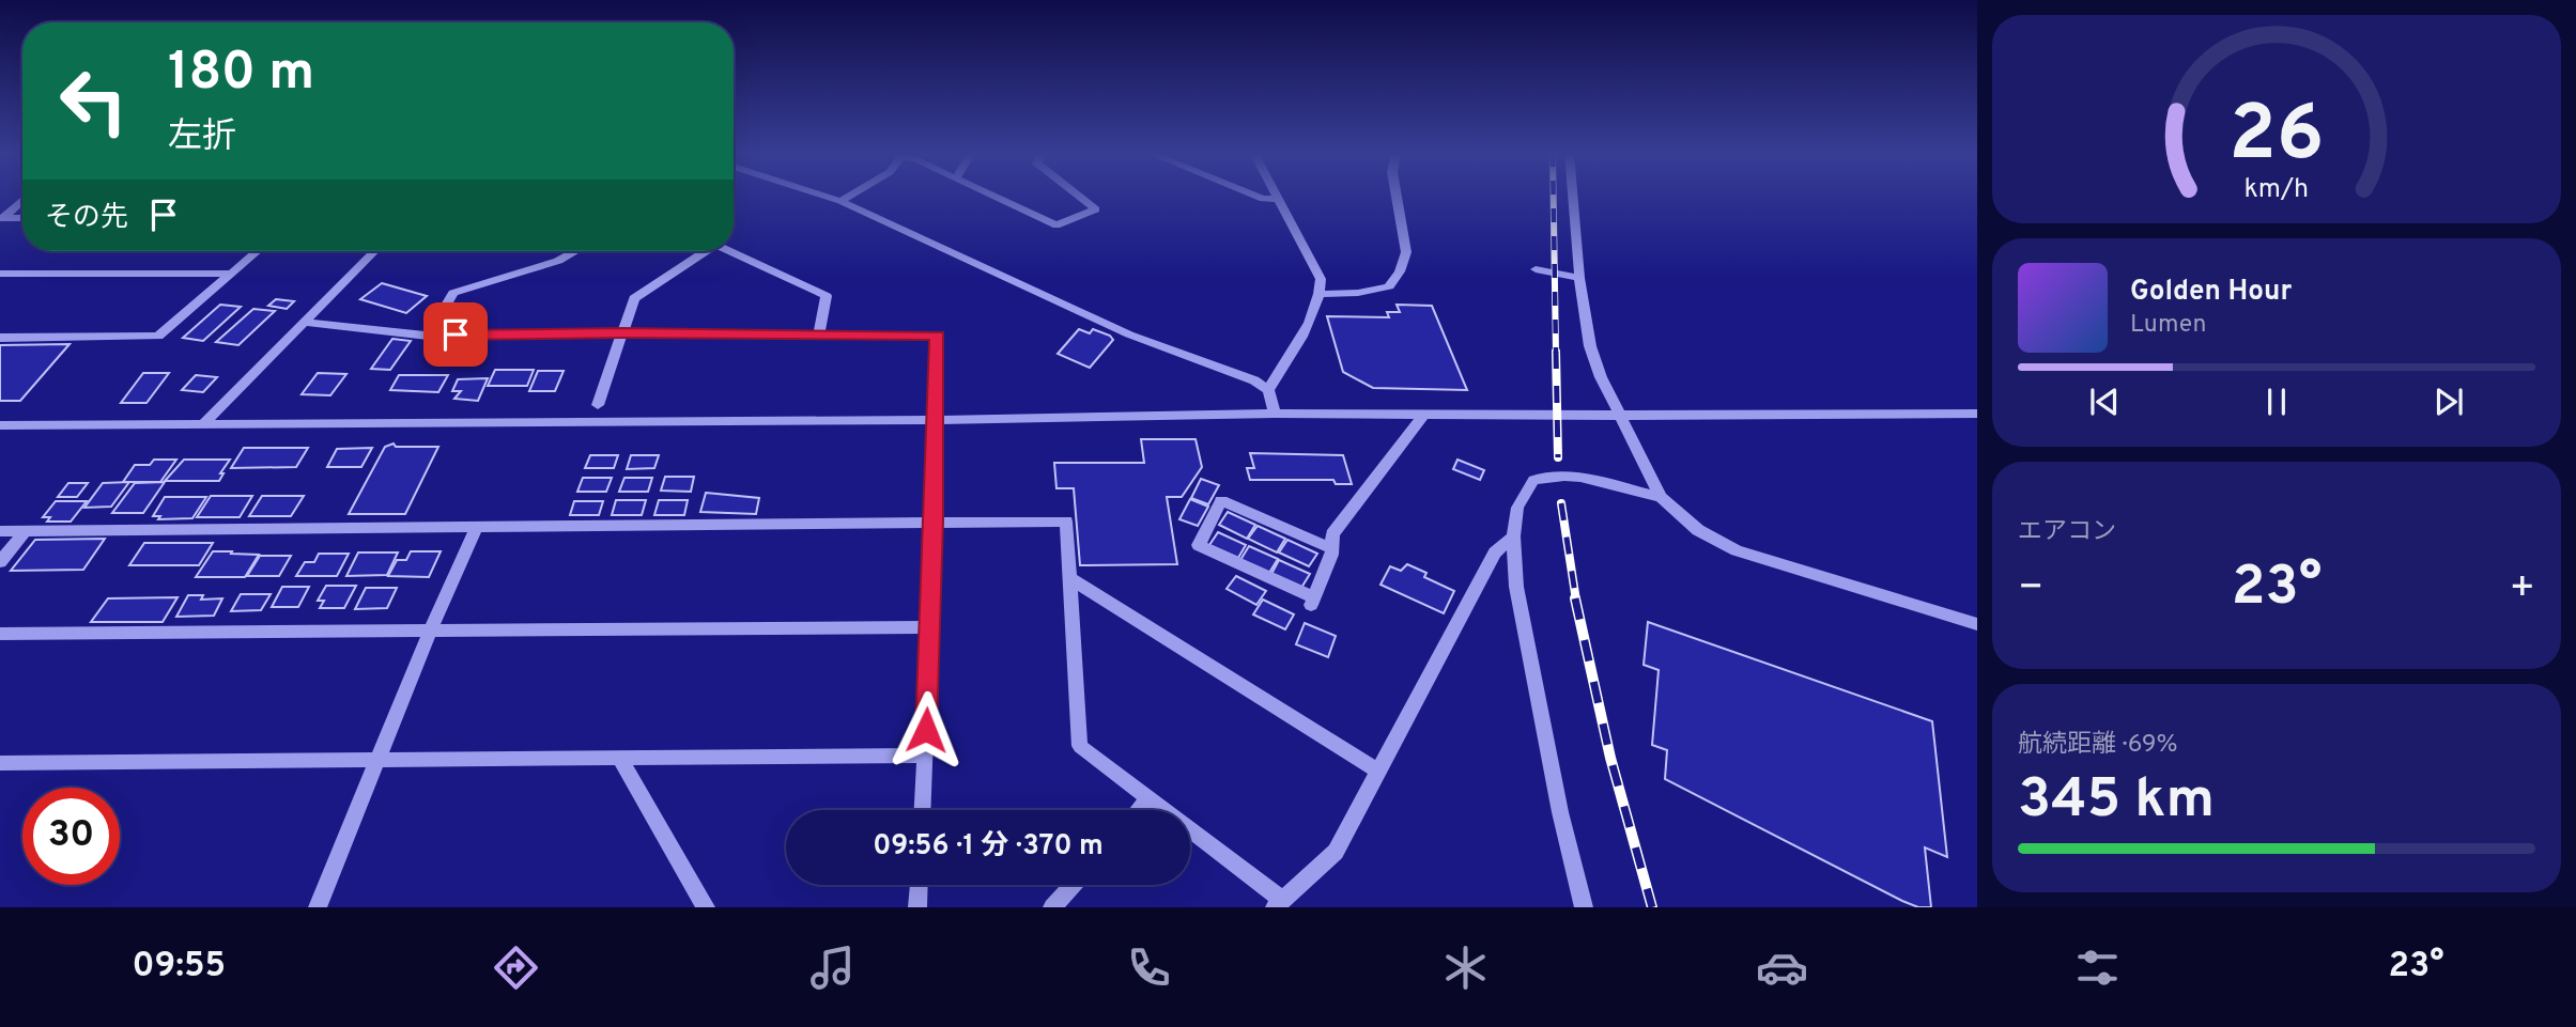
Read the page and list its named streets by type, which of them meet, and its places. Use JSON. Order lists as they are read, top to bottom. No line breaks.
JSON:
{"page":{"turn":["180 m","左折"],"then":"その先","song":["Golden Hour","Lumen"],"tile":["エアコン",["航続距離 · 69%","345 km"]],"heat":["−","23°","+"],"limit":"30","trip":"09:56 · 1 分 · 370 m","tabs":["09:55","23°"],"gauge":["26","km/h"]}}
